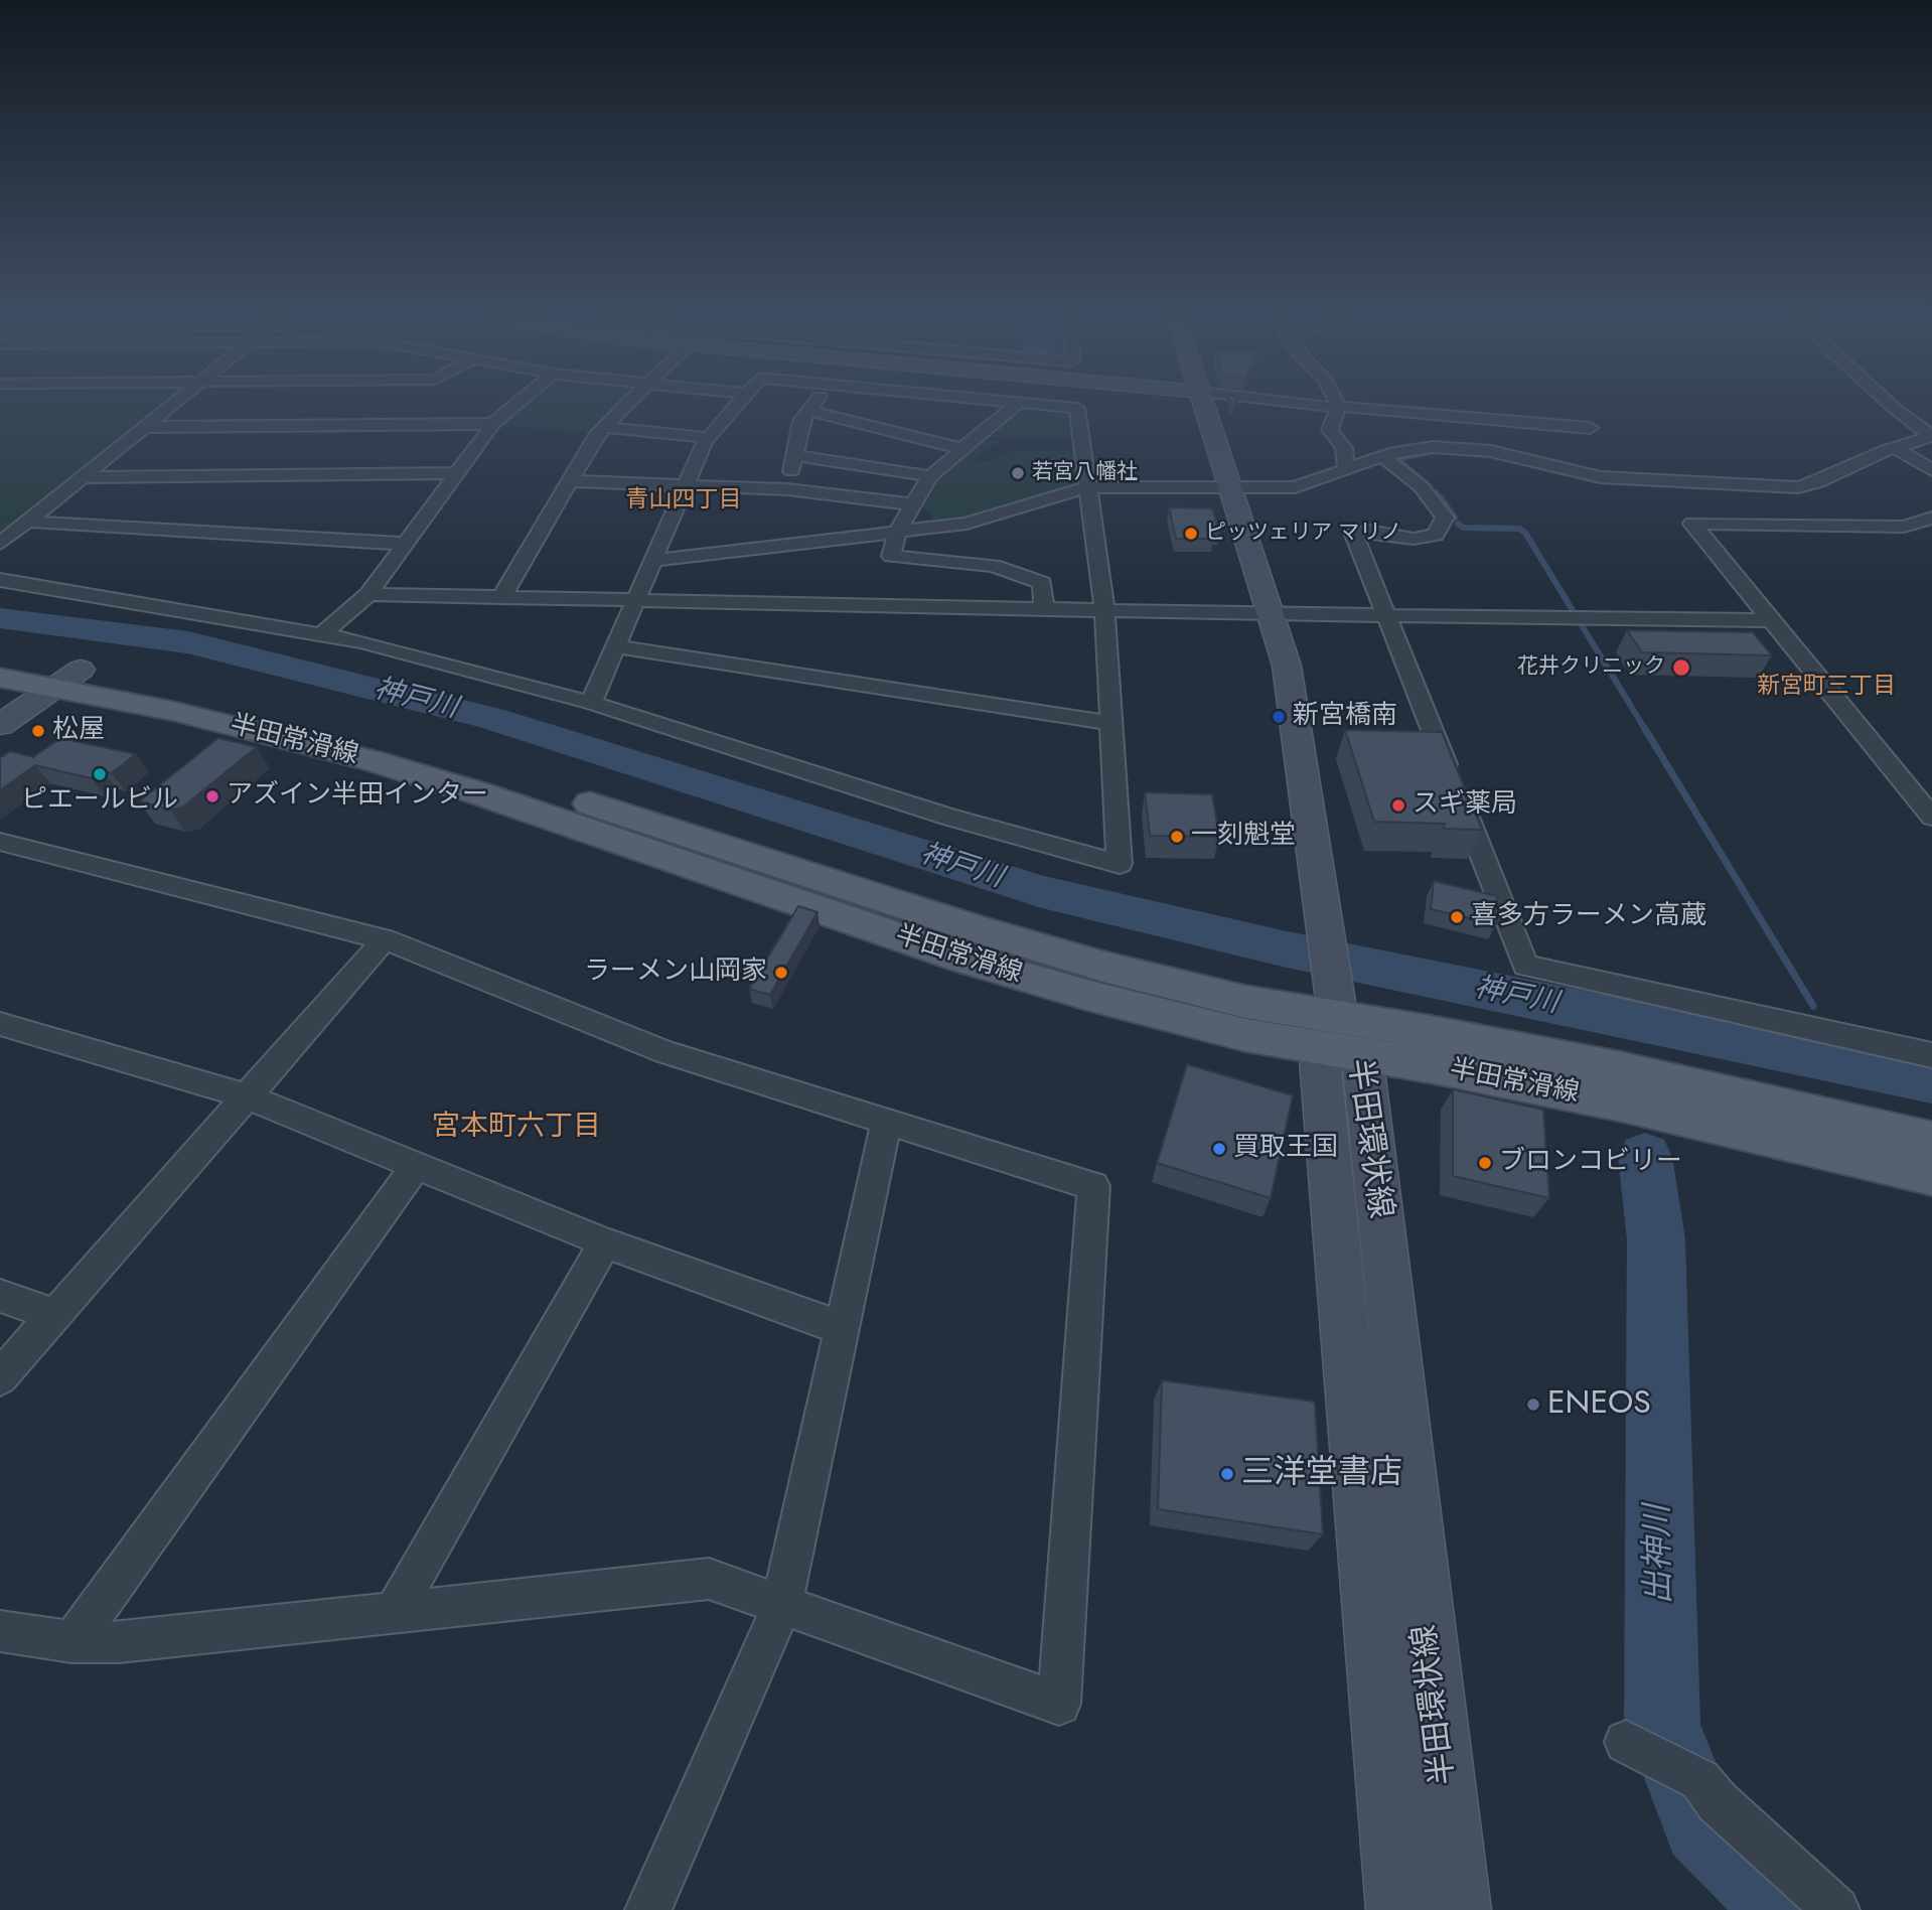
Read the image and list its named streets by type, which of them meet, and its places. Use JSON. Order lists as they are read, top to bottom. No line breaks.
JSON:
{"streets":{"main road":["半田常滑線"],"street":["半田環状線"]},"crossings":[["半田常滑線","半田環状線"]],"districts":["青山四丁目","新宮町三丁目","宮本町六丁目"],"water":["神戸川","出神川"],"places":["若宮八幡社","ピッツェリア マリノ","花井クリニック","新宮橋南","松屋","ピエールビル","アズイン半田インター","スギ薬局","一刻魁堂","喜多方ラーメン高蔵","ラーメン山岡家","買取王国","ブロンコビリー","ENEOS","三洋堂書店"]}
